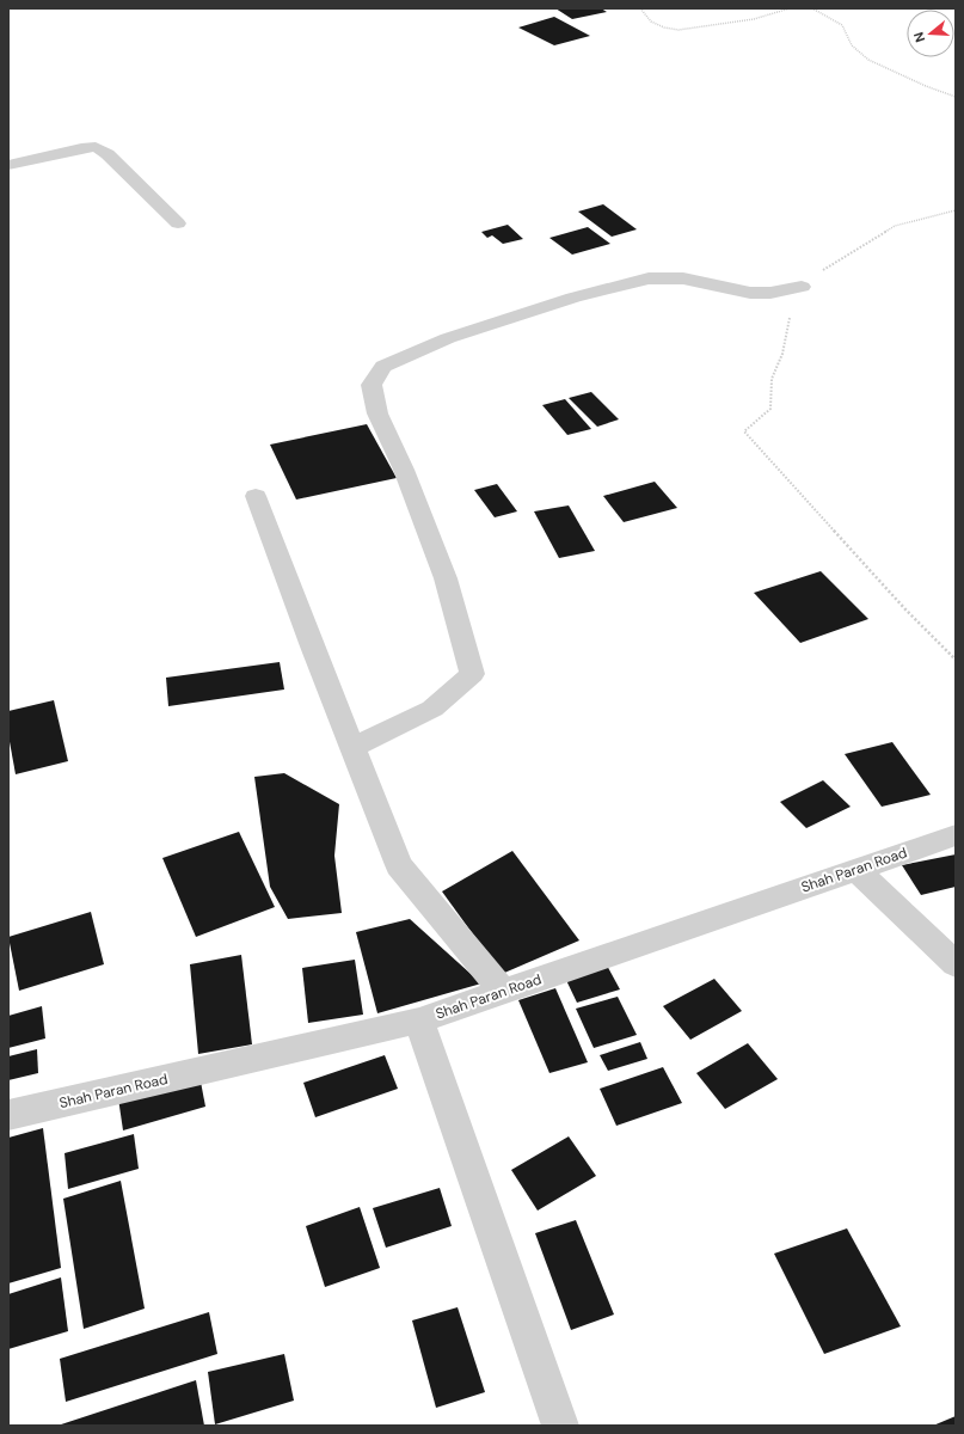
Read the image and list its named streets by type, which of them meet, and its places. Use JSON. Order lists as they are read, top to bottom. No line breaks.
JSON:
{"streets":{"street":["Shah Paran Road"]},"north":"left"}
